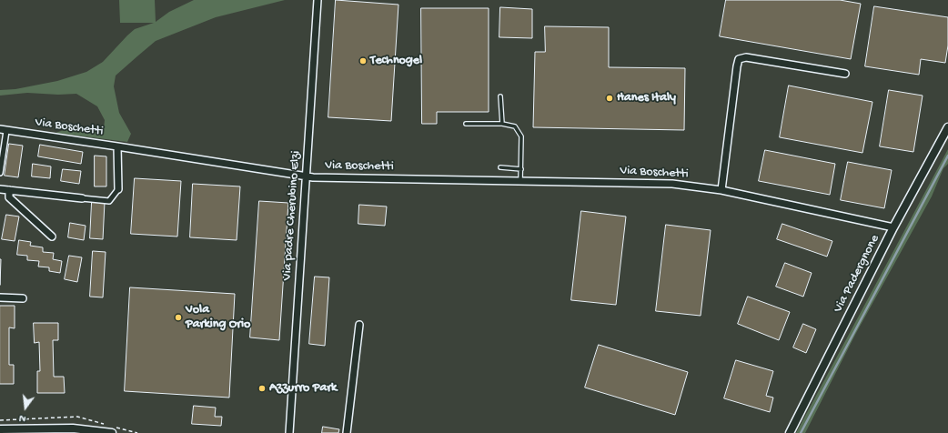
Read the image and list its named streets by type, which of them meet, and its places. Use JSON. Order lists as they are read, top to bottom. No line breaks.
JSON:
{"streets":{"street":["Via Boschetti","Via padre Cherubino Elzi","Via Padergnone"]},"crossings":[["Via Boschetti","Via padre Cherubino Elzi"],["Via Boschetti","Via Padergnone"]],"places":["Technogel","Hanes Italy","Vola Parking Orio","Azzurro Park"],"north":"bottom"}
